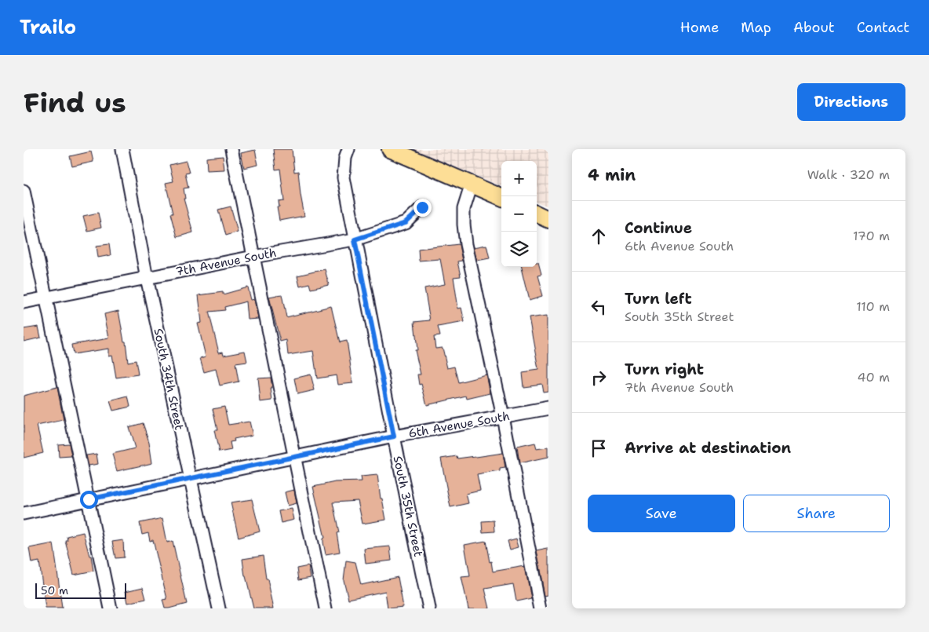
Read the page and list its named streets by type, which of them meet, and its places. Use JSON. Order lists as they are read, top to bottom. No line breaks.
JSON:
{"streets":{"street":["7th Avenue South","South 34th Street","6th Avenue South","South 35th Street"]},"crossings":[["7th Avenue South","South 34th Street"],["7th Avenue South","South 35th Street"],["South 34th Street","6th Avenue South"],["6th Avenue South","South 35th Street"]],"scale_bar":"50 m","page":{"header":"Trailo","nav":["Home","Map","About","Contact"],"buttons":["Directions",["Save","Share"]],"title":"Find us","heading":["4 min","Walk · 320 m"],"map_buttons":["+","−"],"list":[["Continue","6th Avenue South","170 m"],["Turn left","South 35th Street","110 m"],["Turn right","7th Avenue South","40 m"],"Arrive at destination"],"scale":"50 m"}}
